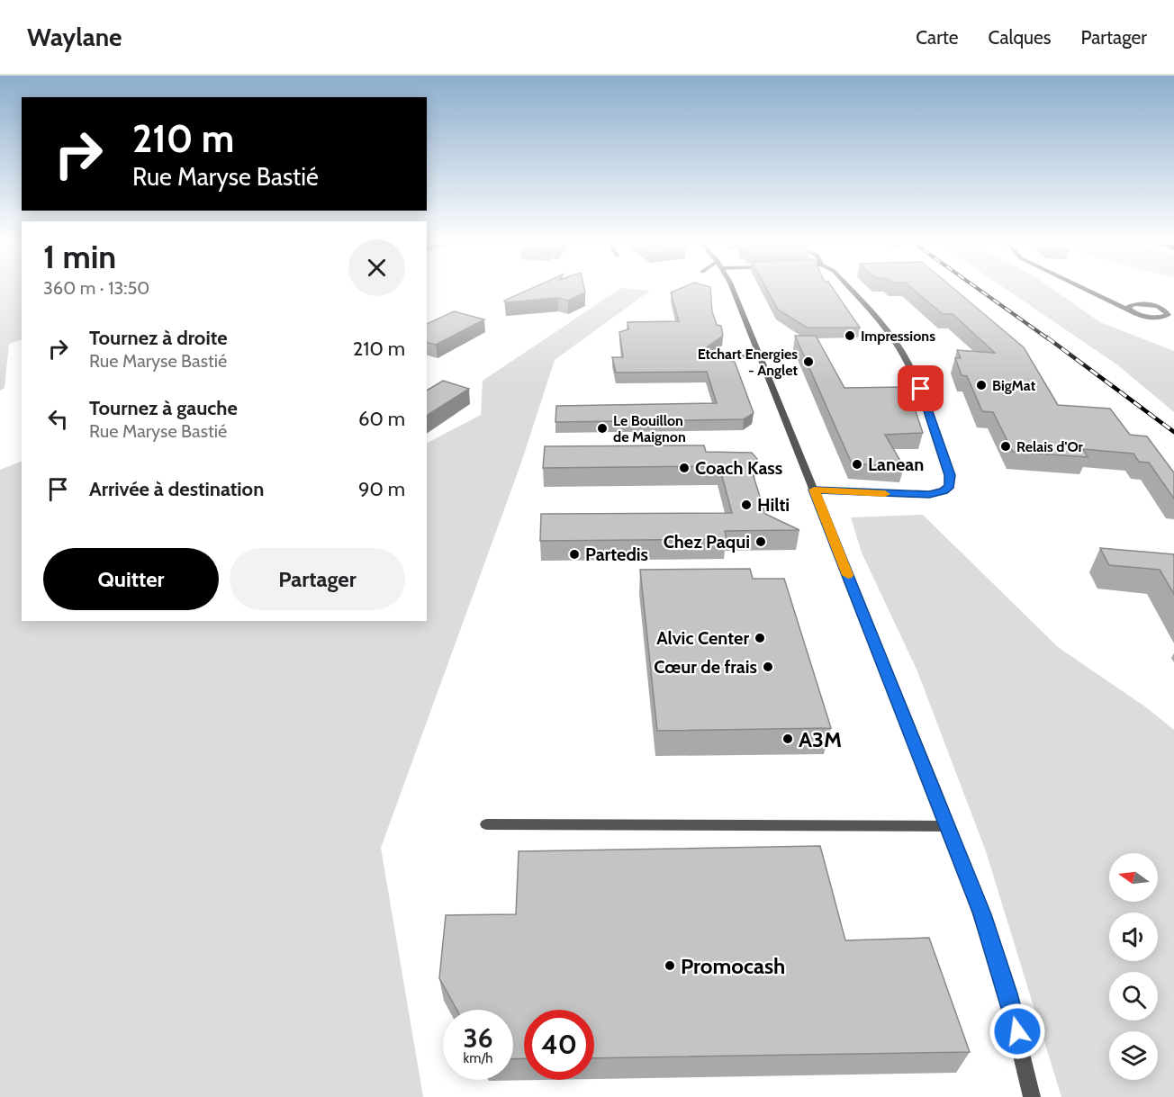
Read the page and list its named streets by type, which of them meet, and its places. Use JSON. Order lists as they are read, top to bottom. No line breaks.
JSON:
{"places":["Impressions","Etchart Energies - Anglet","BigMat","Le Bouillon de Maignon","Relais d'Or","Lanean","Coach Kass","Hilti","Chez Paqui","Partedis","Alvic Center","Cœur de frais","A3M","Promocash"],"north":"left","page":{"header":"Waylane","nav":["Carte","Calques","Partager"],"turn":["210 m","Rue Maryse Bastié"],"heading":["1 min","360 m · 13:50"],"list":[{"name":"Tournez à droite","note":"Rue Maryse Bastié","value":"210 m"},{"name":"Tournez à gauche","note":"Rue Maryse Bastié","value":"60 m"},{"name":"Arrivée à destination","value":"90 m"}],"buttons":["Quitter","Partager"],"speed":"36 km/h","limit":"40"}}
